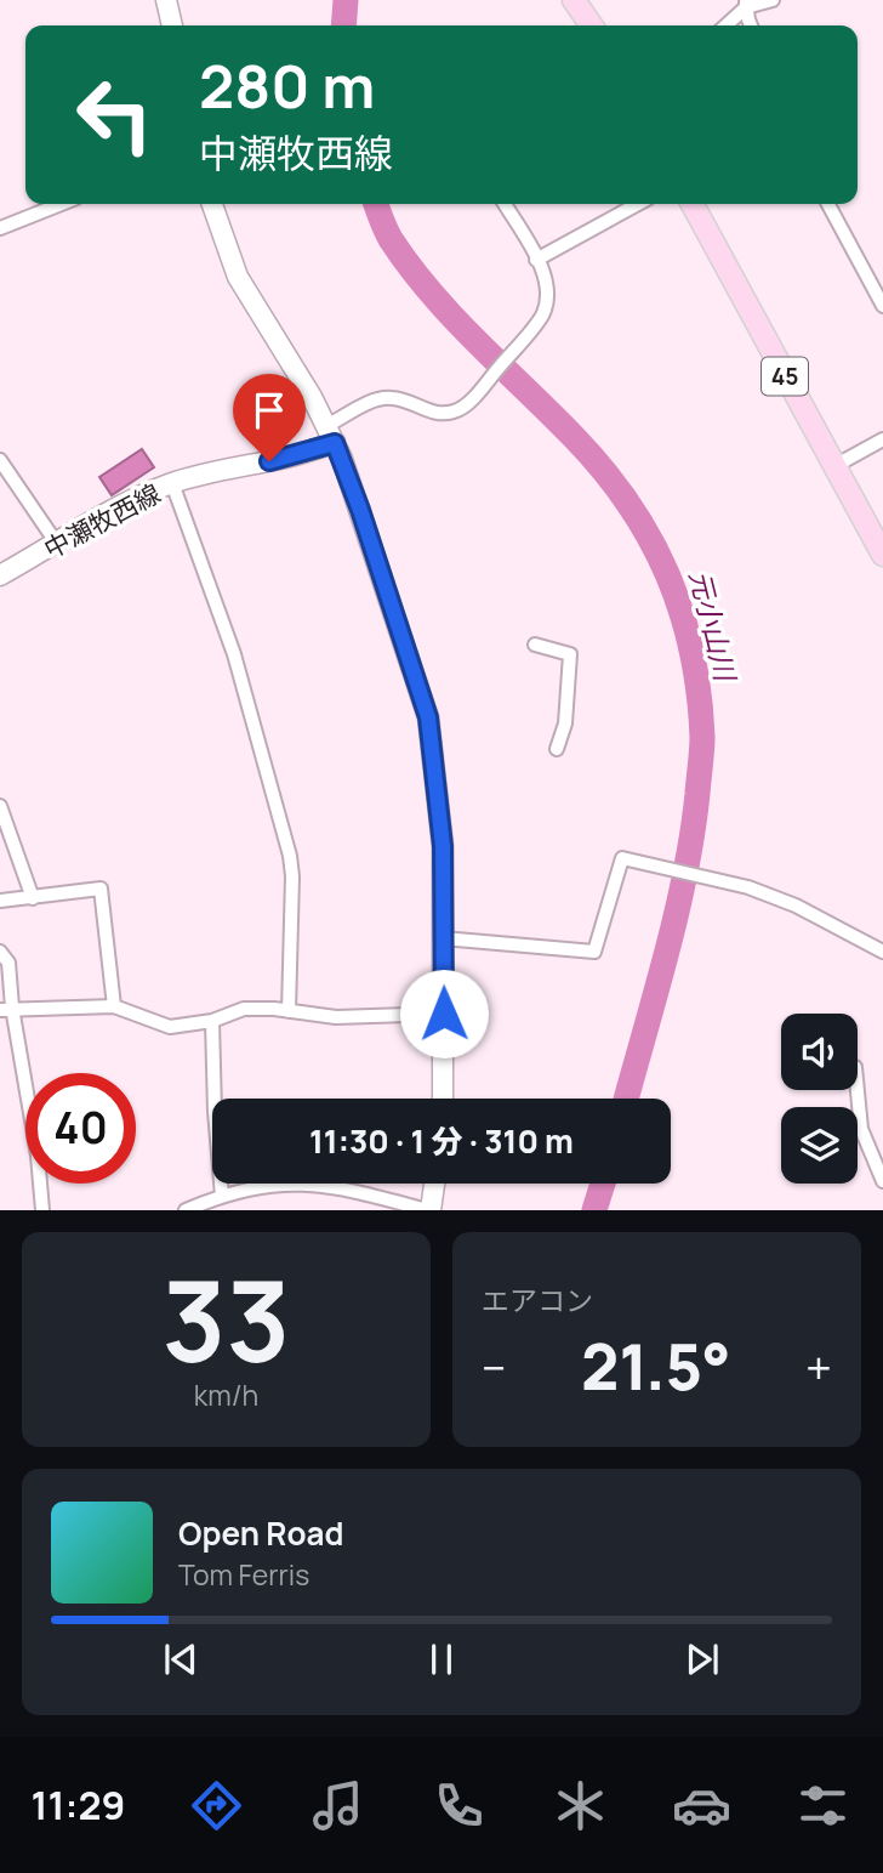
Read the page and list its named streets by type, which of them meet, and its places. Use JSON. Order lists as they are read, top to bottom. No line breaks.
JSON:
{"streets":{"main road":["45"],"street":["中瀬牧西線"]},"water":["元小山川"],"page":{"turn":["280 m","中瀬牧西線"],"limit":"40","trip":"11:30 · 1 分 · 310 m","tile":[["33","km/h"],"エアコン"],"heat":["−","21.5°","+"],"song":["Open Road","Tom Ferris"],"tabs":"11:29"}}
